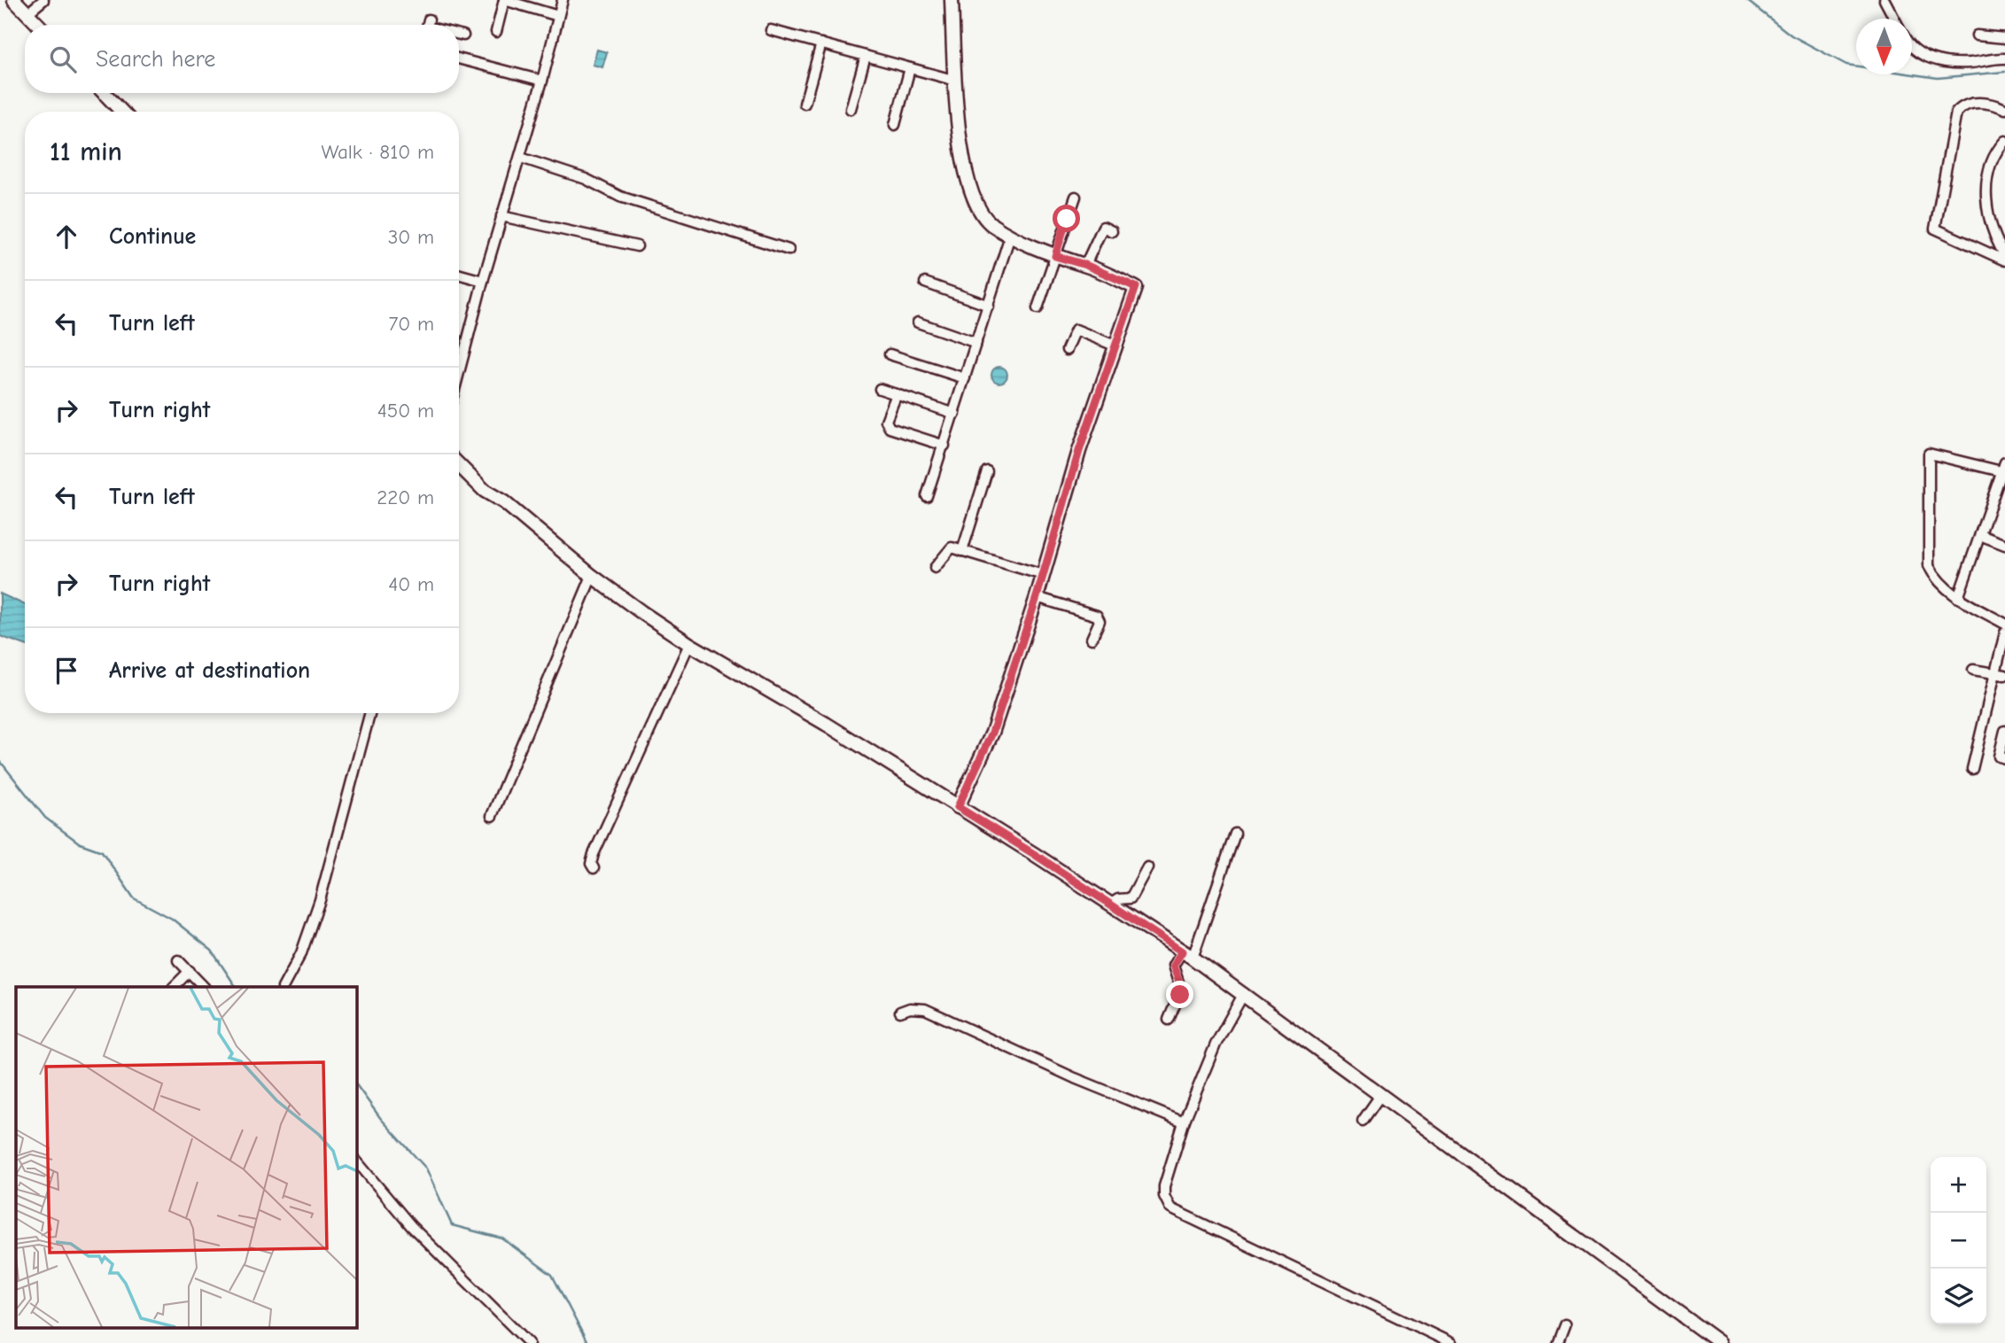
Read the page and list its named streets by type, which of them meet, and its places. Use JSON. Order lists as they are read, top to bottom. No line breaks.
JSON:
{"north":"bottom","page":{"search":"Search here","heading":["11 min","Walk · 810 m"],"list":[["Continue","30 m"],["Turn left","70 m"],["Turn right","450 m"],["Turn left","220 m"],["Turn right","40 m"],"Arrive at destination"],"map_buttons":["+","−"]}}
